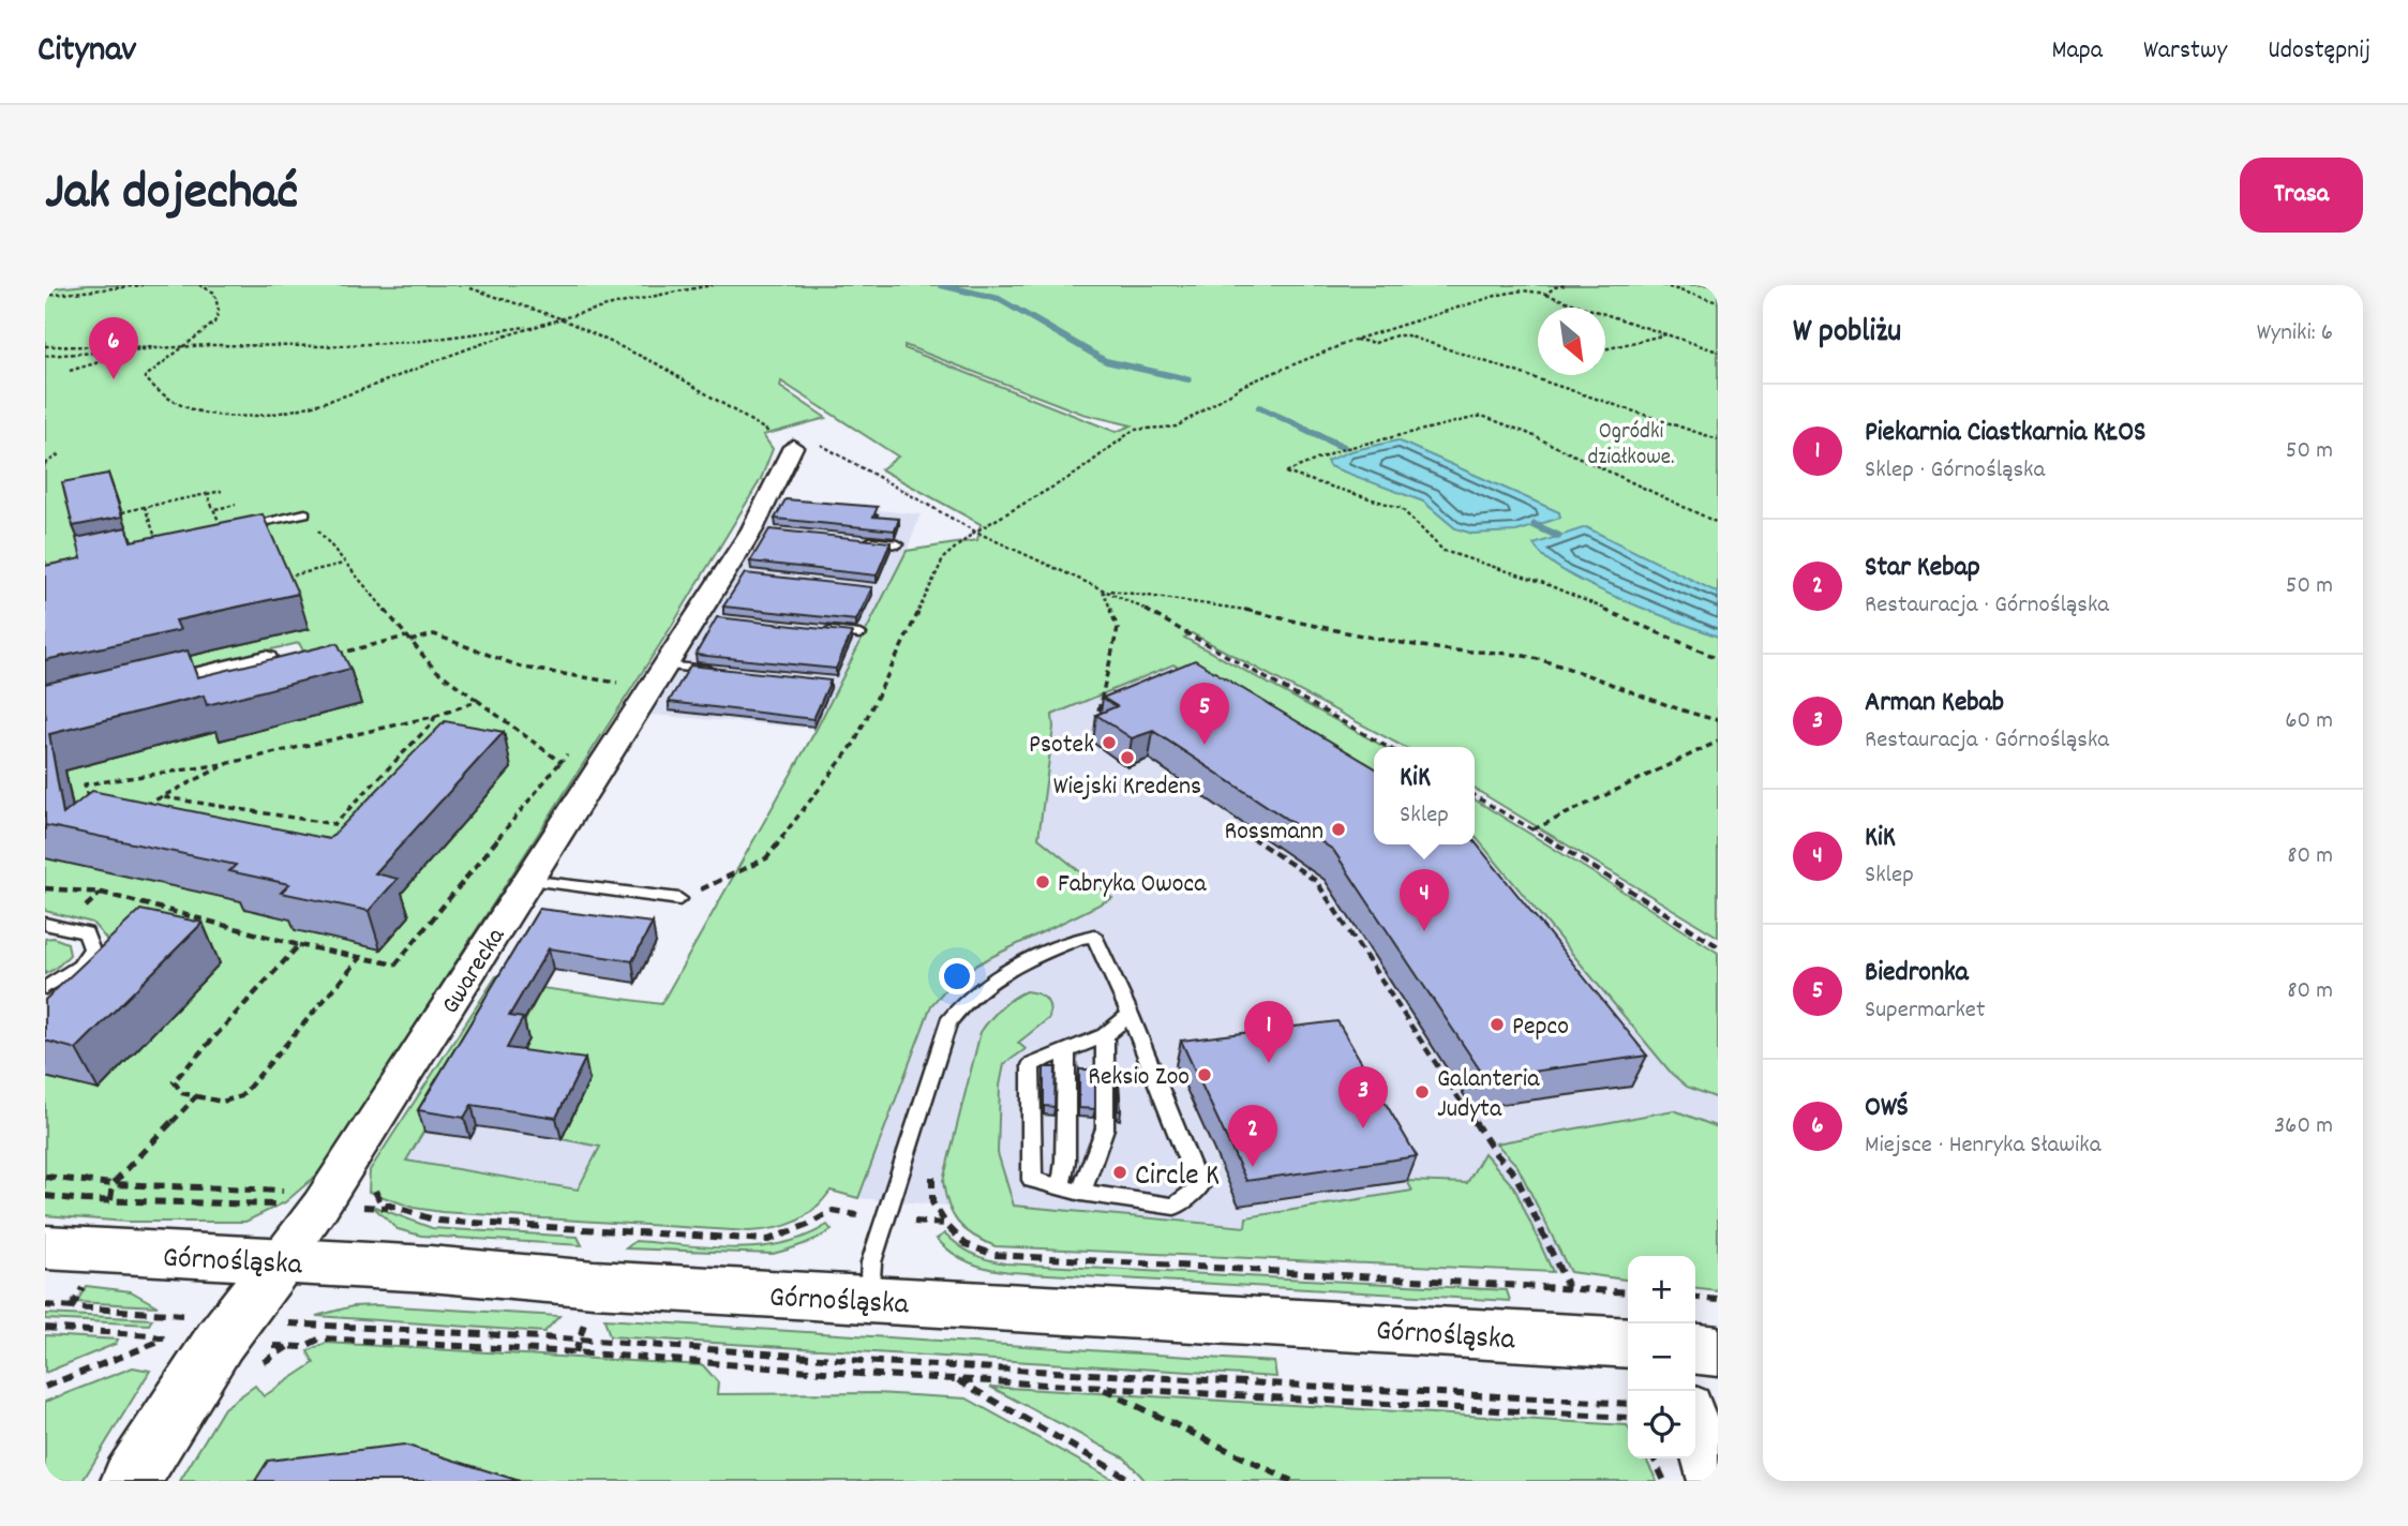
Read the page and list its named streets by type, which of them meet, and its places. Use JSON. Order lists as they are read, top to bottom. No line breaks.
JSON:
{"streets":{"street":["Gwarecka","Górnośląska"]},"crossings":[["Gwarecka","Górnośląska"]],"parks":["Ogródki działkowe."],"places":["Psotek","Wiejski Kredens","Rossmann","Fabryka Owoca","Pepco","Reksio Zoo","Galanteria Judyta","Circle K"],"north":"bottom right","page":{"header":"Citynav","nav":["Mapa","Warstwy","Udostępnij"],"title":"Jak dojechać","buttons":"Trasa","heading":["W pobliżu","Wyniki: 6"],"pins":["6","5","4","1","3","2"],"list":[{"mark":"1","name":"Piekarnia Ciastkarnia KŁOS","note":"Sklep · Górnośląska","value":"50 m"},{"mark":"2","name":"Star Kebap","note":"Restauracja · Górnośląska","value":"50 m"},{"mark":"3","name":"Arman Kebab","note":"Restauracja · Górnośląska","value":"60 m"},{"mark":"4","name":"KiK","note":"Sklep","value":"80 m"},{"mark":"5","name":"Biedronka","note":"Supermarket","value":"80 m"},{"mark":"6","name":"OWŚ","note":"Miejsce · Henryka Sławika","value":"360 m"}],"popup":["KiK","Sklep"],"map_buttons":["+","−"]}}
